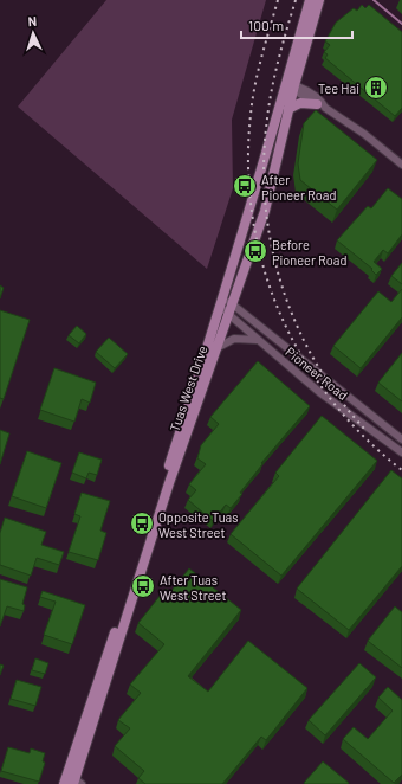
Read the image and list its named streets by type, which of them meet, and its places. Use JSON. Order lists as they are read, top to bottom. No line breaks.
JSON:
{"streets":{"main road":["Tuas West Drive"],"street":["Pioneer Road"]},"crossings":[["Pioneer Road","Tuas West Drive"]],"places":{"building":["Tee Hai"],"bus stop":["After Pioneer Road","Before Pioneer Road","Opposite Tuas West Street","After Tuas West Street"]},"scale_bar":"100 m","north":"top"}
